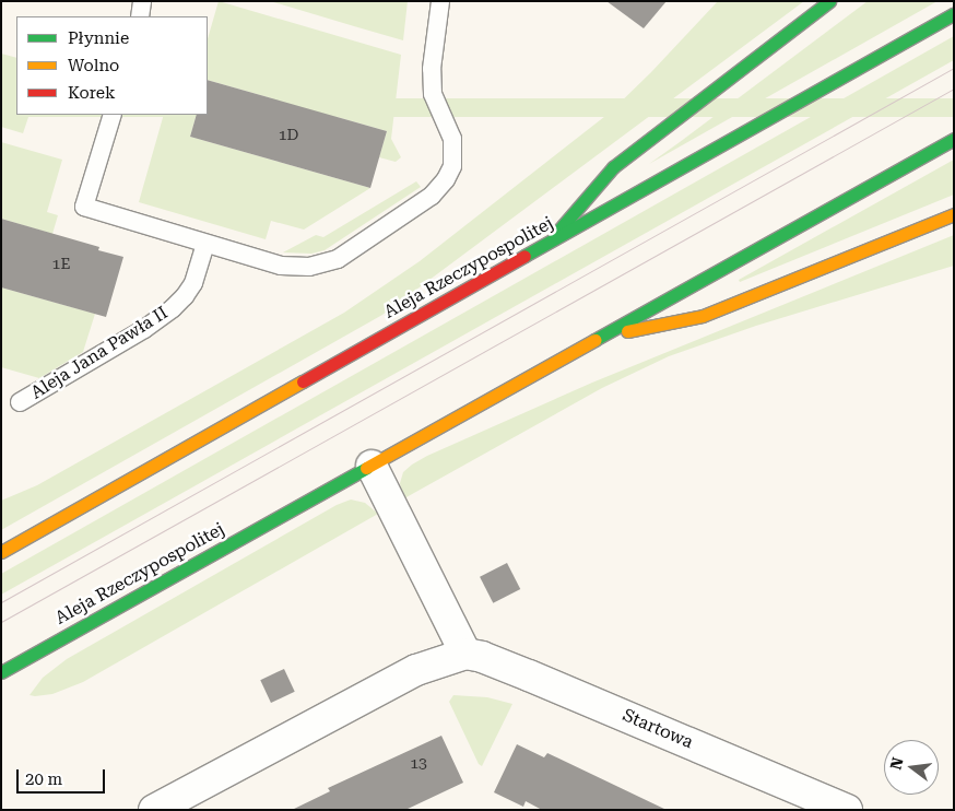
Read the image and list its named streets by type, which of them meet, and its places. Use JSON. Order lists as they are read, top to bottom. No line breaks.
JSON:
{"streets":{"main road":["Aleja Rzeczypospolitej"],"street":["Startowa"],"lane":["Aleja Jana Pawła II"]},"house_numbers":["1D","1E","13"],"legend":["Płynnie","Wolno","Korek"],"scale_bar":"20 m","north":"left"}
